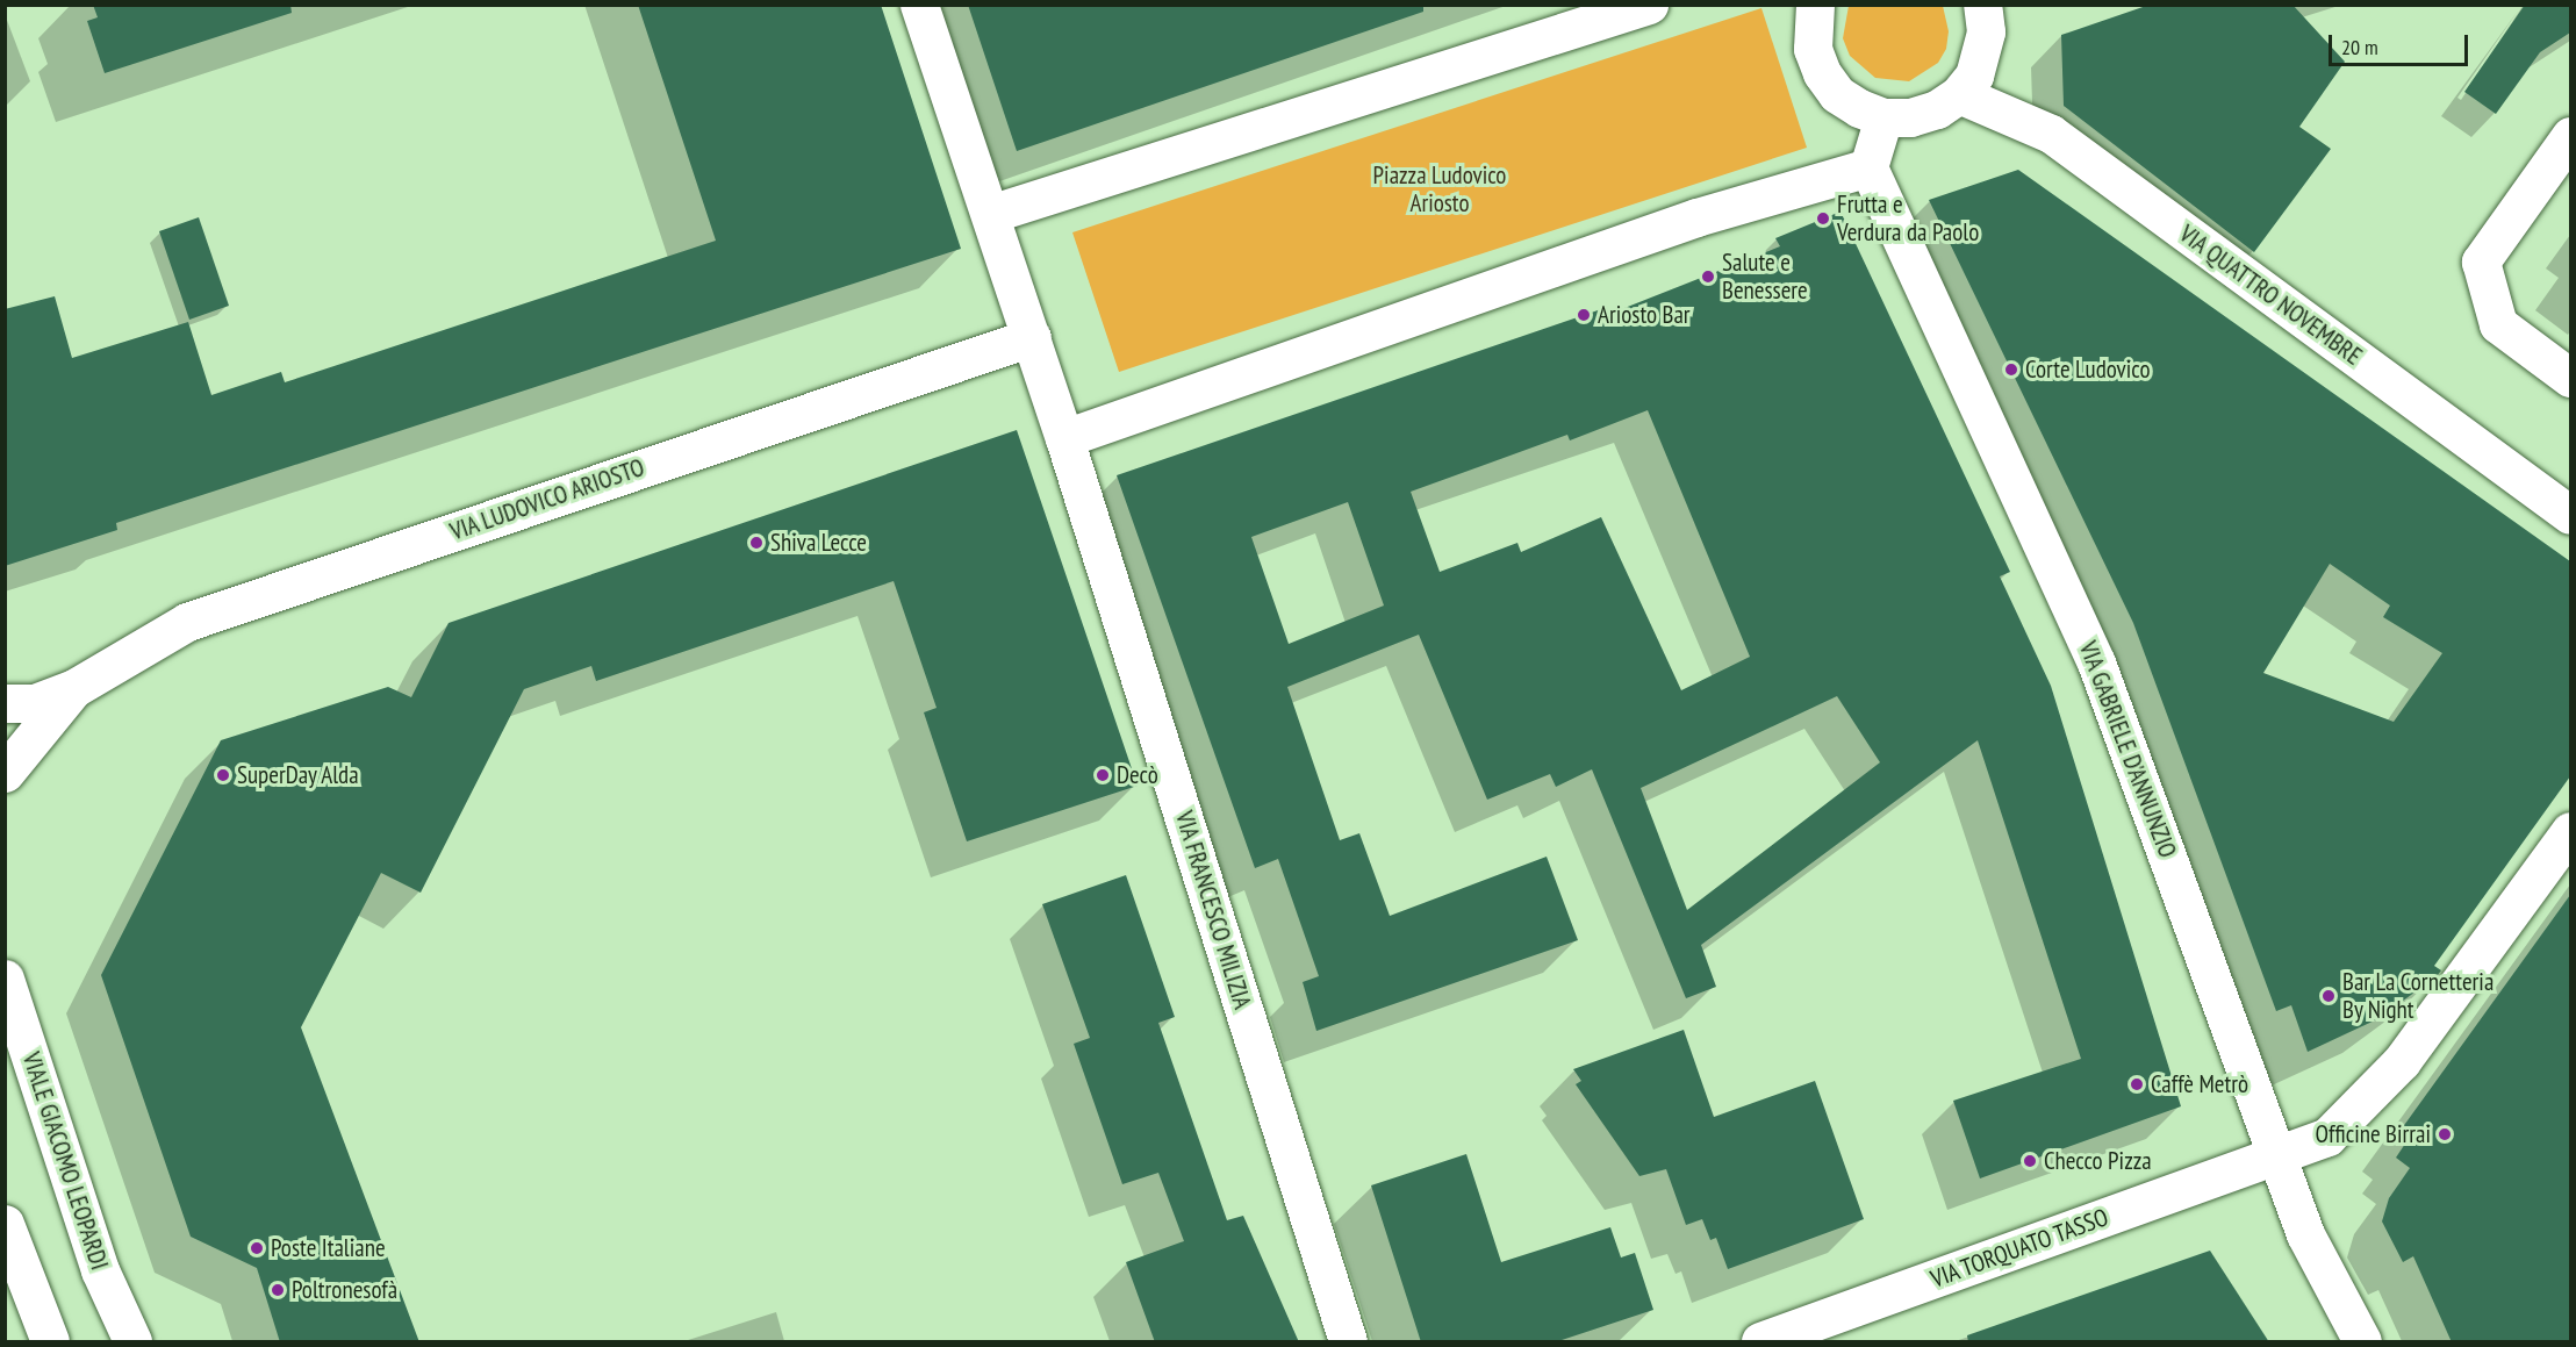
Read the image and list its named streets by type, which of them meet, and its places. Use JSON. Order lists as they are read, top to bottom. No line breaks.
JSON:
{"streets":{"street":["VIA QUATTRO NOVEMBRE","VIA LUDOVICO ARIOSTO","VIA GABRIELE D'ANNUNZIO","VIA FRANCESCO MILIZIA","VIALE GIACOMO LEOPARDI","VIA TORQUATO TASSO"]},"crossings":[["VIA GABRIELE D'ANNUNZIO","VIA TORQUATO TASSO"]],"parks":["Piazza Ludovico Ariosto"],"places":["Frutta e Verdura da Paolo","Salute e Benessere","Ariosto Bar","Corte Ludovico","Shiva Lecce","SuperDay Alda","Decò","Bar La Cornetteria By Night","Caffè Metrò","Officine Birrai","Checco Pizza","Poste Italiane","Poltronesofà"],"scale_bar":"20 m"}
